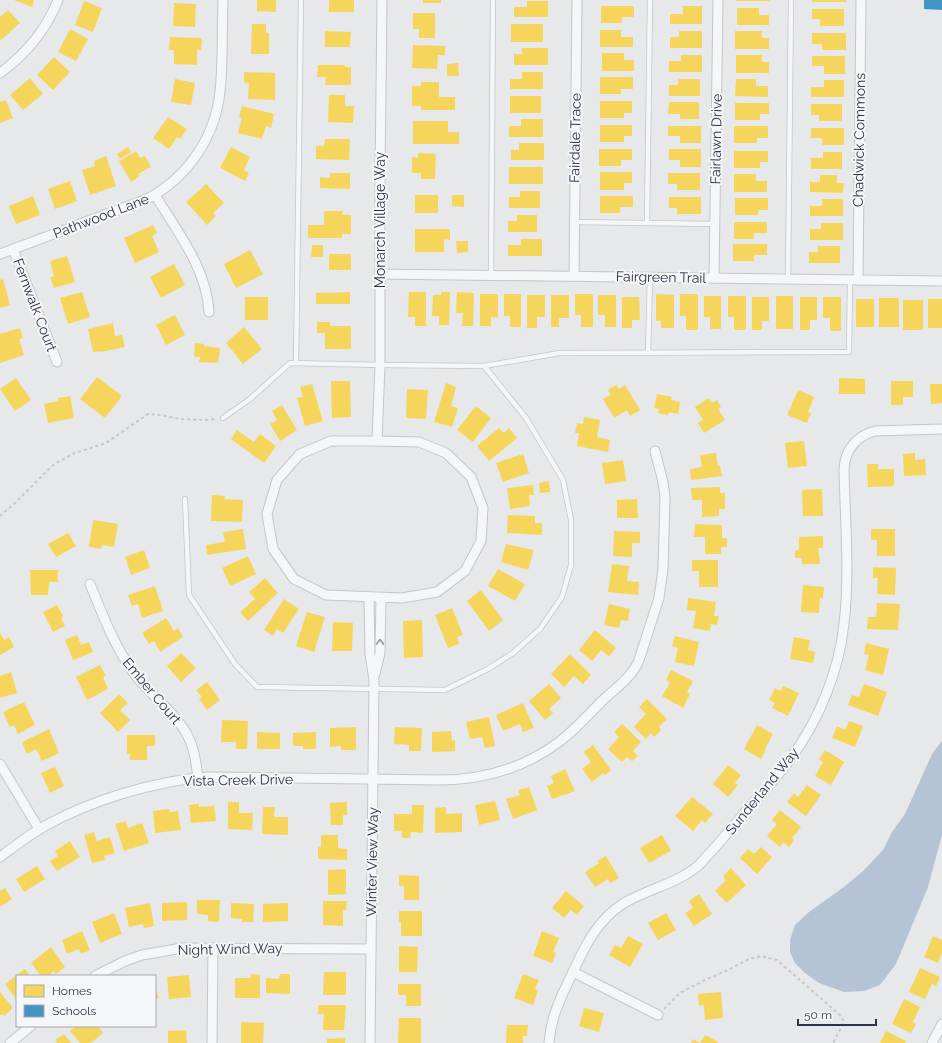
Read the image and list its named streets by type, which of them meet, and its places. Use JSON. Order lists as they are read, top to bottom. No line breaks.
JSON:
{"streets":{"street":["Fairdale Trace","Fairlawn Drive","Chadwick Commons","Pathwood Lane","Monarch Village Way","Fairgreen Trail","Fernwalk Court","Ember Court","Vista Creek Drive","Sunderland Way","Winter View Way","Night Wind Way"]},"crossings":[["Fairdale Trace","Fairgreen Trail"],["Fairlawn Drive","Fairgreen Trail"],["Chadwick Commons","Fairgreen Trail"],["Pathwood Lane","Fernwalk Court"],["Monarch Village Way","Fairgreen Trail"],["Ember Court","Vista Creek Drive"],["Vista Creek Drive","Winter View Way"],["Winter View Way","Night Wind Way"]],"legend":["Homes","Schools"],"scale_bar":"50 m"}
